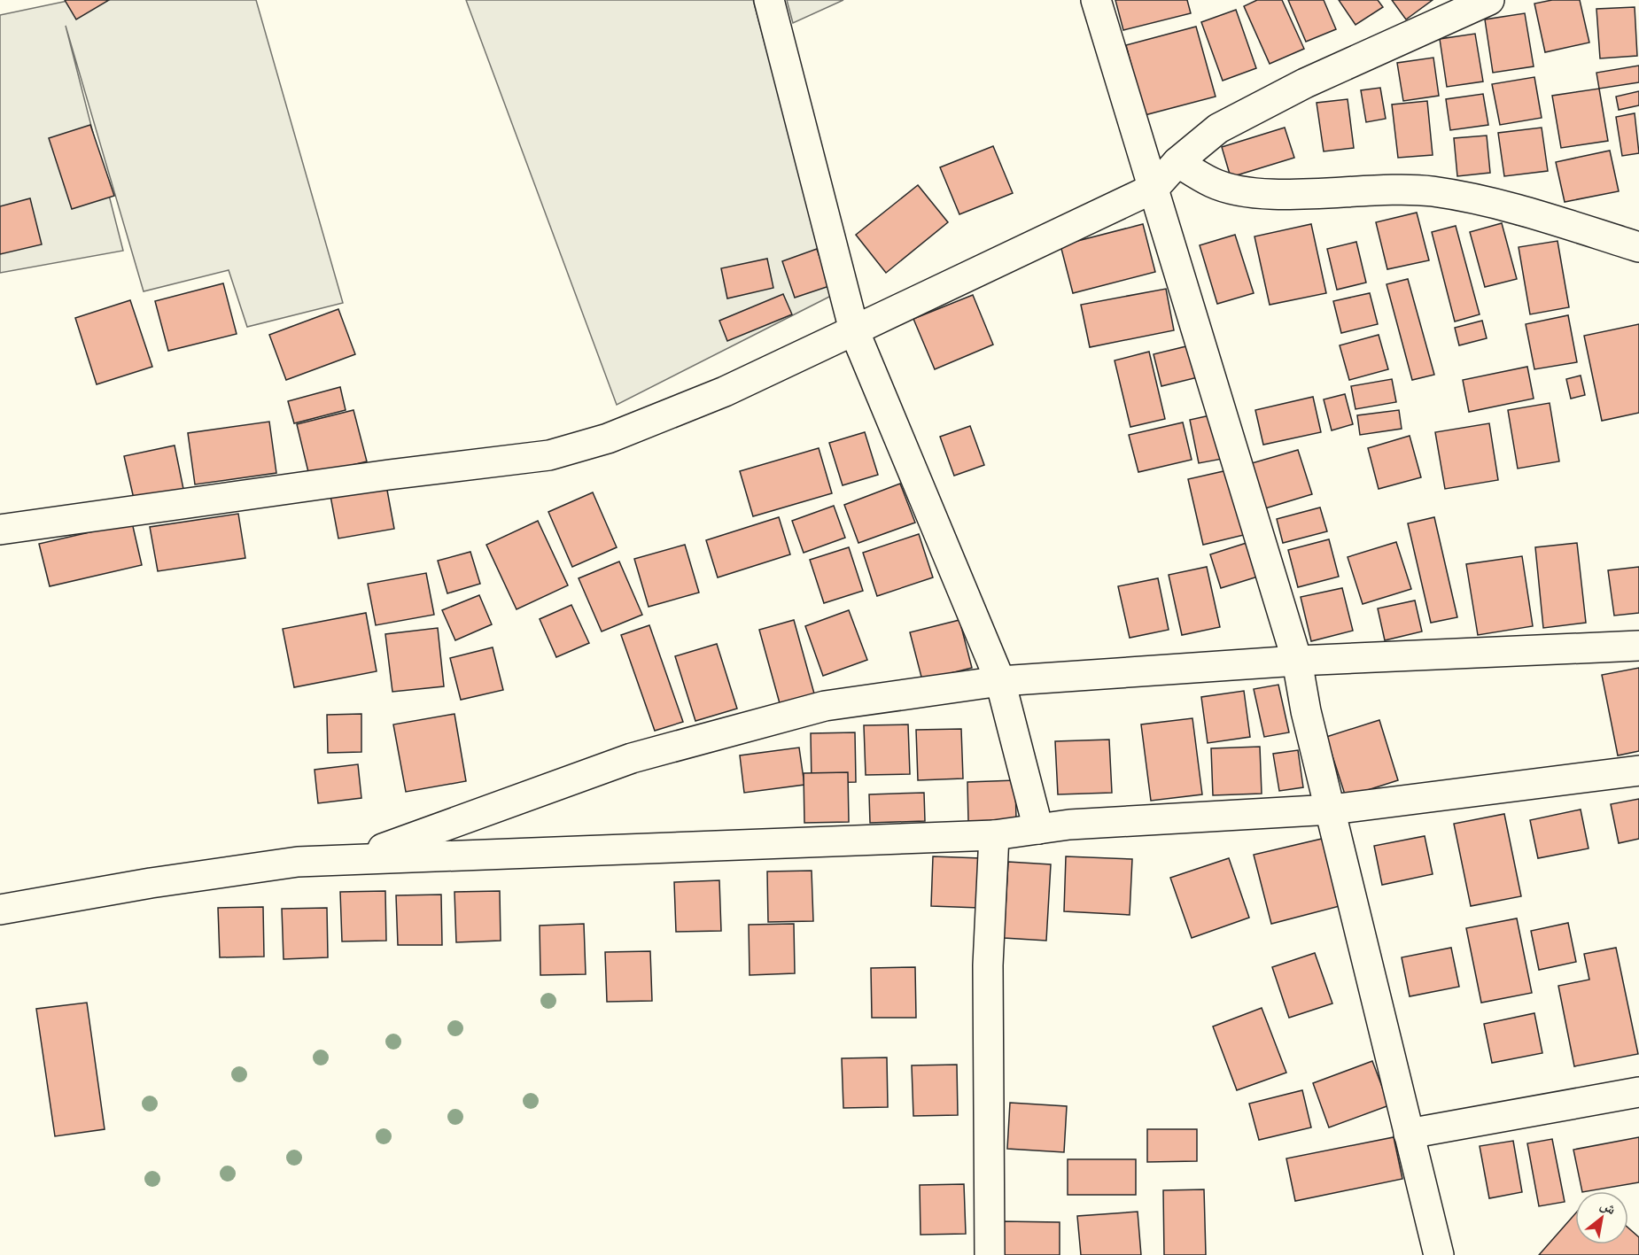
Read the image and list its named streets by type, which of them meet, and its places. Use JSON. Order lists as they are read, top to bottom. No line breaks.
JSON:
{"north":"top right"}
